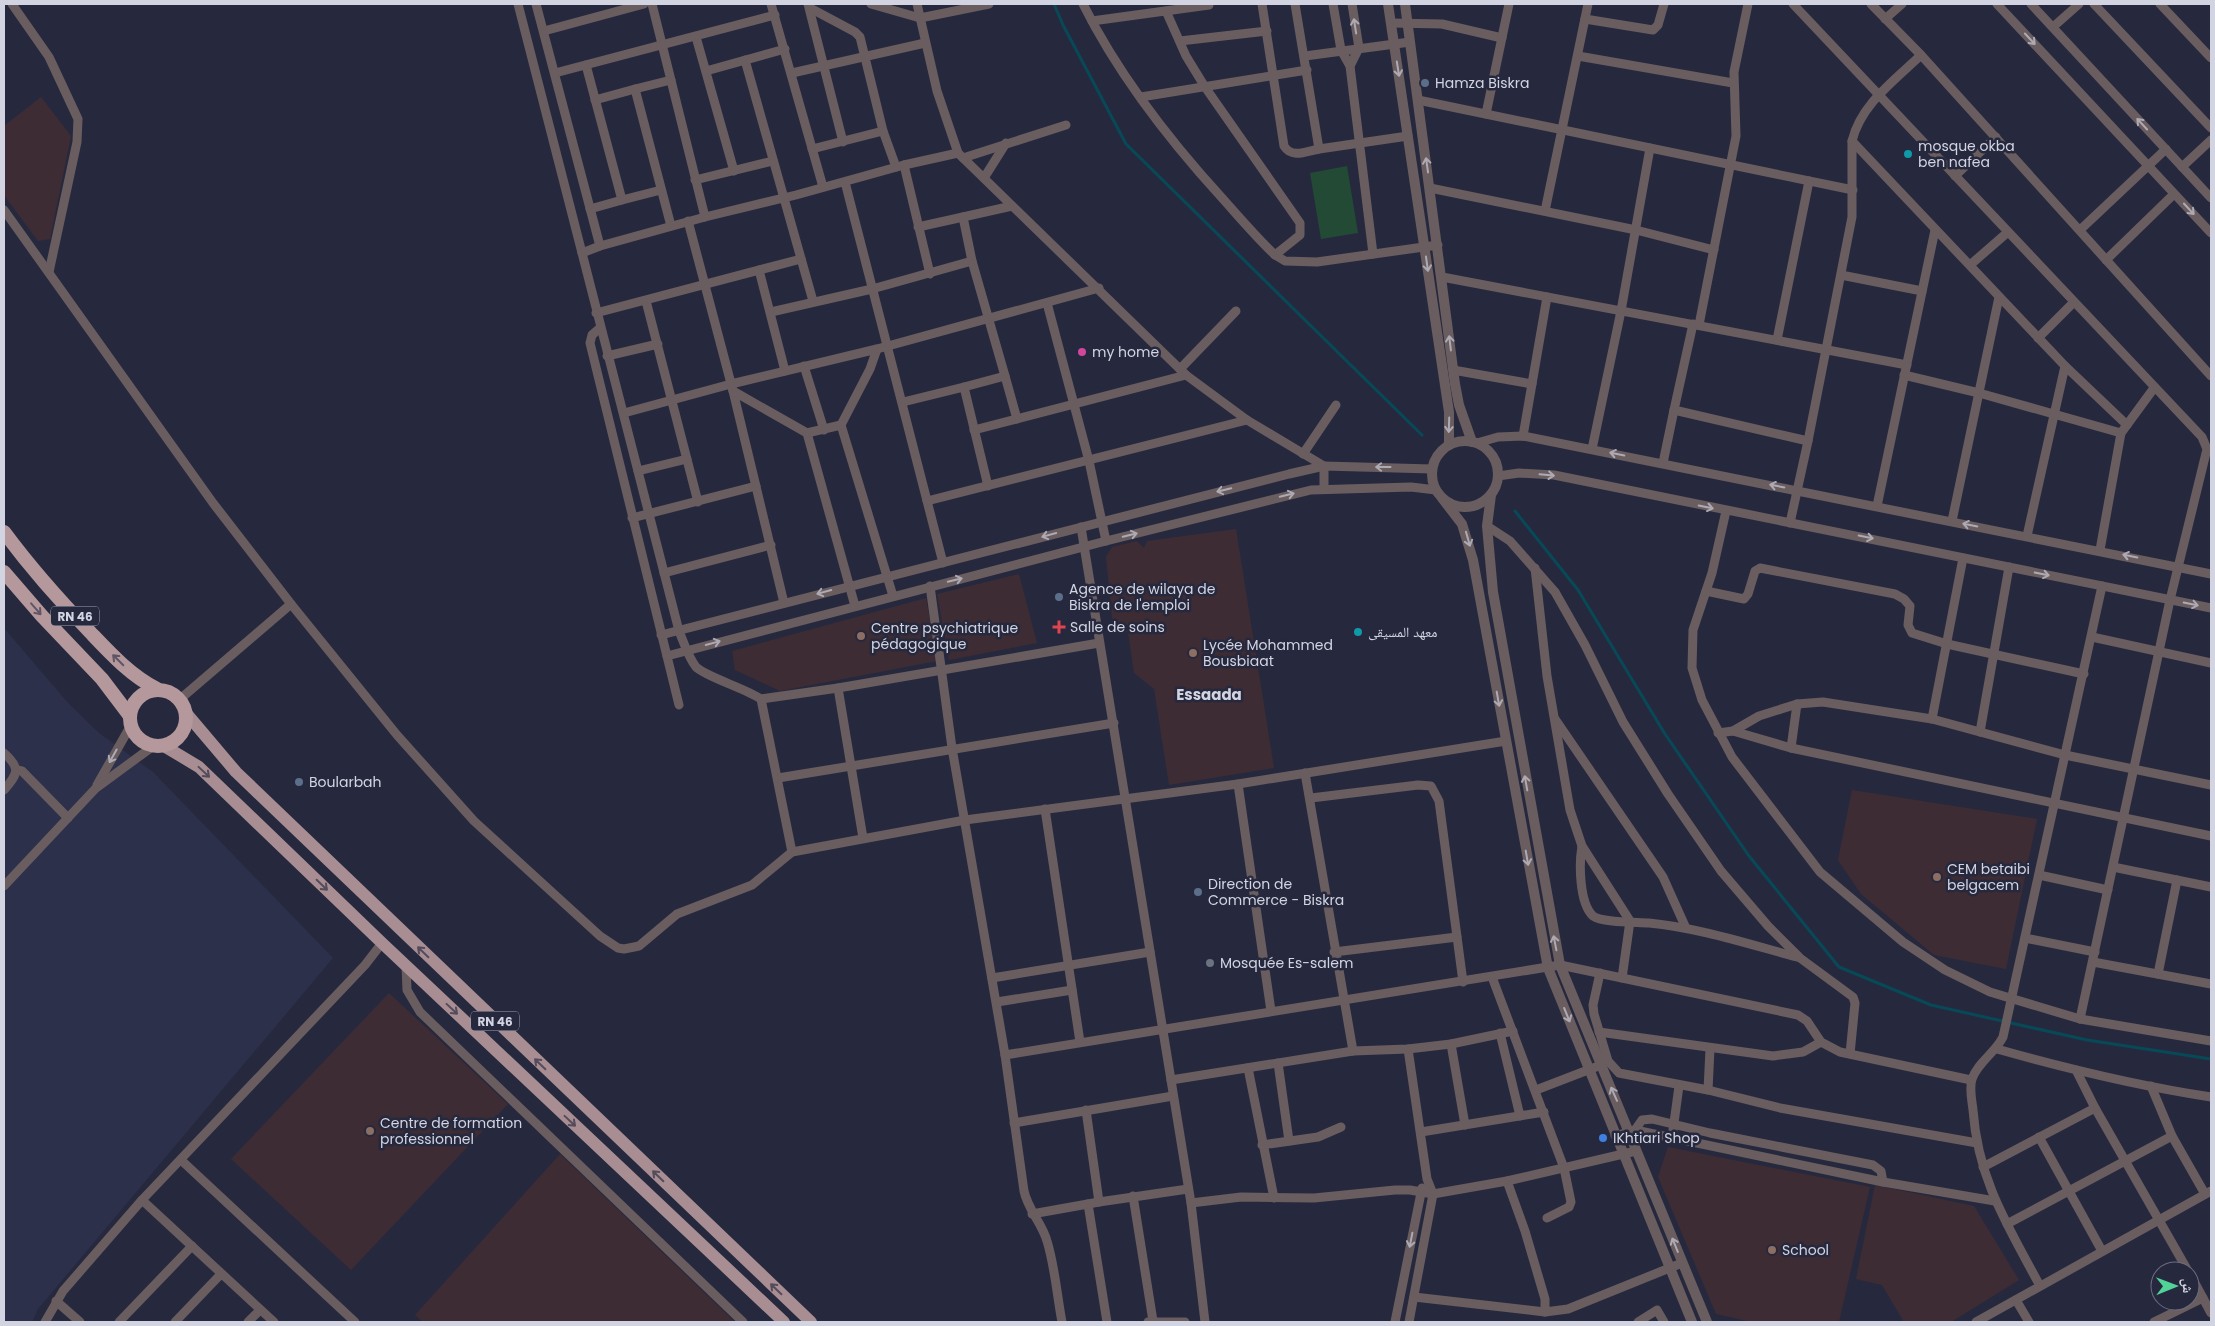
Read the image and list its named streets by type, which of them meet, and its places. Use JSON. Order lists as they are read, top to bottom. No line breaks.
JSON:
{"streets":{"highway":["RN 46"]},"districts":["Essaada"],"places":{"other":["Hamza Biskra","mosque okba ben nafea","my home","Agence de wilaya de Biskra de l'emploi","معهد المسيقى","Centre psychiatrique pédagogique","Lycée Mohammed Bousbiaat","Boularbah","CEM betaibi belgacem","Direction de Commerce - Biskra","Mosquée Es-salem","Centre de formation professionnel","IKhtiari Shop","School"],"health":["Salle de soins"]},"north":"right"}
